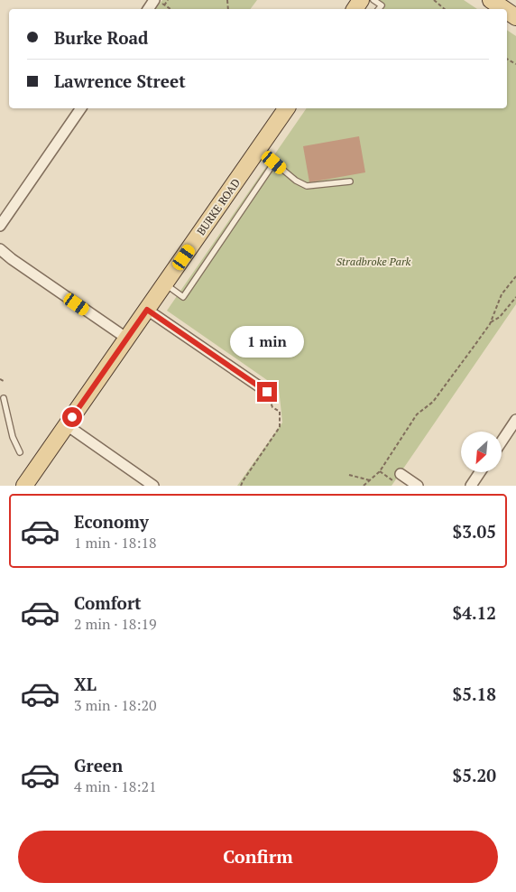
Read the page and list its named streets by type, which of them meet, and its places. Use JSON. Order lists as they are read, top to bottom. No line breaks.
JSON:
{"streets":{"main road":["BURKE ROAD"]},"parks":["Stradbroke Park"],"north":"bottom left","page":{"banner":["Burke Road","Lawrence Street"],"bubble":"1 min","list":[{"name":"Economy","note":"1 min · 18:18","value":"$3.05"},{"name":"Comfort","note":"2 min · 18:19","value":"$4.12"},{"name":"XL","note":"3 min · 18:20","value":"$5.18"},{"name":"Green","note":"4 min · 18:21","value":"$5.20"}],"buttons":"Confirm"}}
